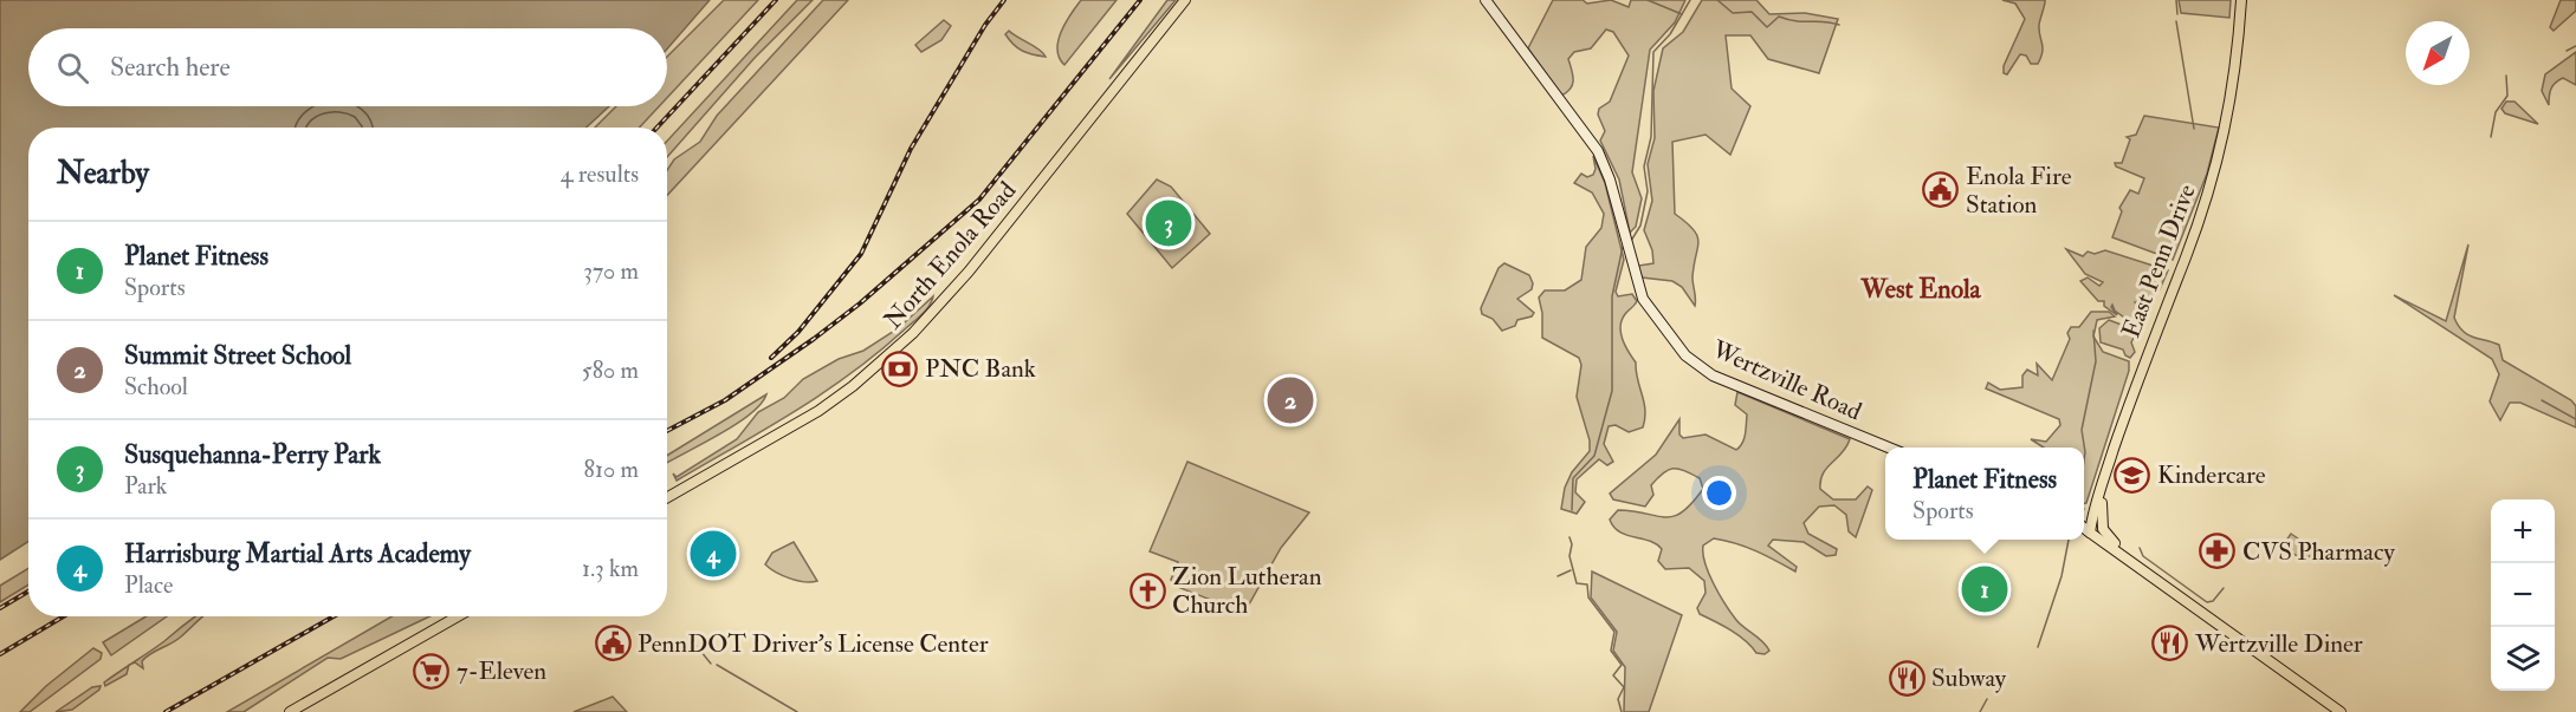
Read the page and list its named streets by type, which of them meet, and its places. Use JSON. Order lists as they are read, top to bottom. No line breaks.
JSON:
{"streets":{"main road":["North Enola Road","East Penn Drive","Wertzville Road"]},"districts":["West Enola"],"places":{"public building":["Enola Fire Station","PennDOT Driver's License Center"],"bank":["PNC Bank"],"school or university":["Kindercare"],"pharmacy":["CVS Pharmacy"],"church":["Zion Lutheran Church"],"restaurant":["Wertzville Diner","Subway"],"supermarket":["7-Eleven"]},"north":"bottom left","page":{"search":"Search here","heading":["Nearby","4 results"],"pins":["3","2","4","1"],"list":[{"mark":"1","name":"Planet Fitness","note":"Sports","value":"370 m"},{"mark":"2","name":"Summit Street School","note":"School","value":"580 m"},{"mark":"3","name":"Susquehanna-Perry Park","note":"Park","value":"810 m"},{"mark":"4","name":"Harrisburg Martial Arts Academy","note":"Place","value":"1.3 km"}],"popup":["Planet Fitness","Sports"],"map_buttons":["+","−"]}}
